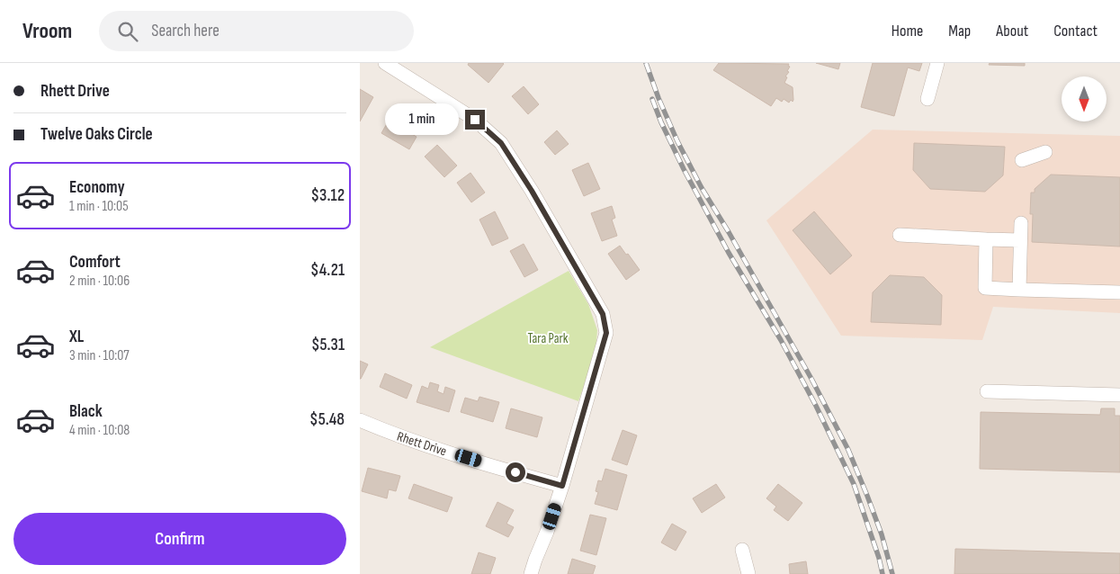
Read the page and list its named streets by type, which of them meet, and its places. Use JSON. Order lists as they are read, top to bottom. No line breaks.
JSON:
{"streets":{"street":["Rhett Drive"]},"parks":["Tara Park"],"north":"bottom","page":{"header":"Vroom","search":"Search here","nav":["Home","Map","About","Contact"],"banner":["Rhett Drive","Twelve Oaks Circle"],"bubble":"1 min","list":[{"name":"Economy","note":"1 min · 10:05","value":"$3.12"},{"name":"Comfort","note":"2 min · 10:06","value":"$4.21"},{"name":"XL","note":"3 min · 10:07","value":"$5.31"},{"name":"Black","note":"4 min · 10:08","value":"$5.48"}],"buttons":"Confirm"}}
